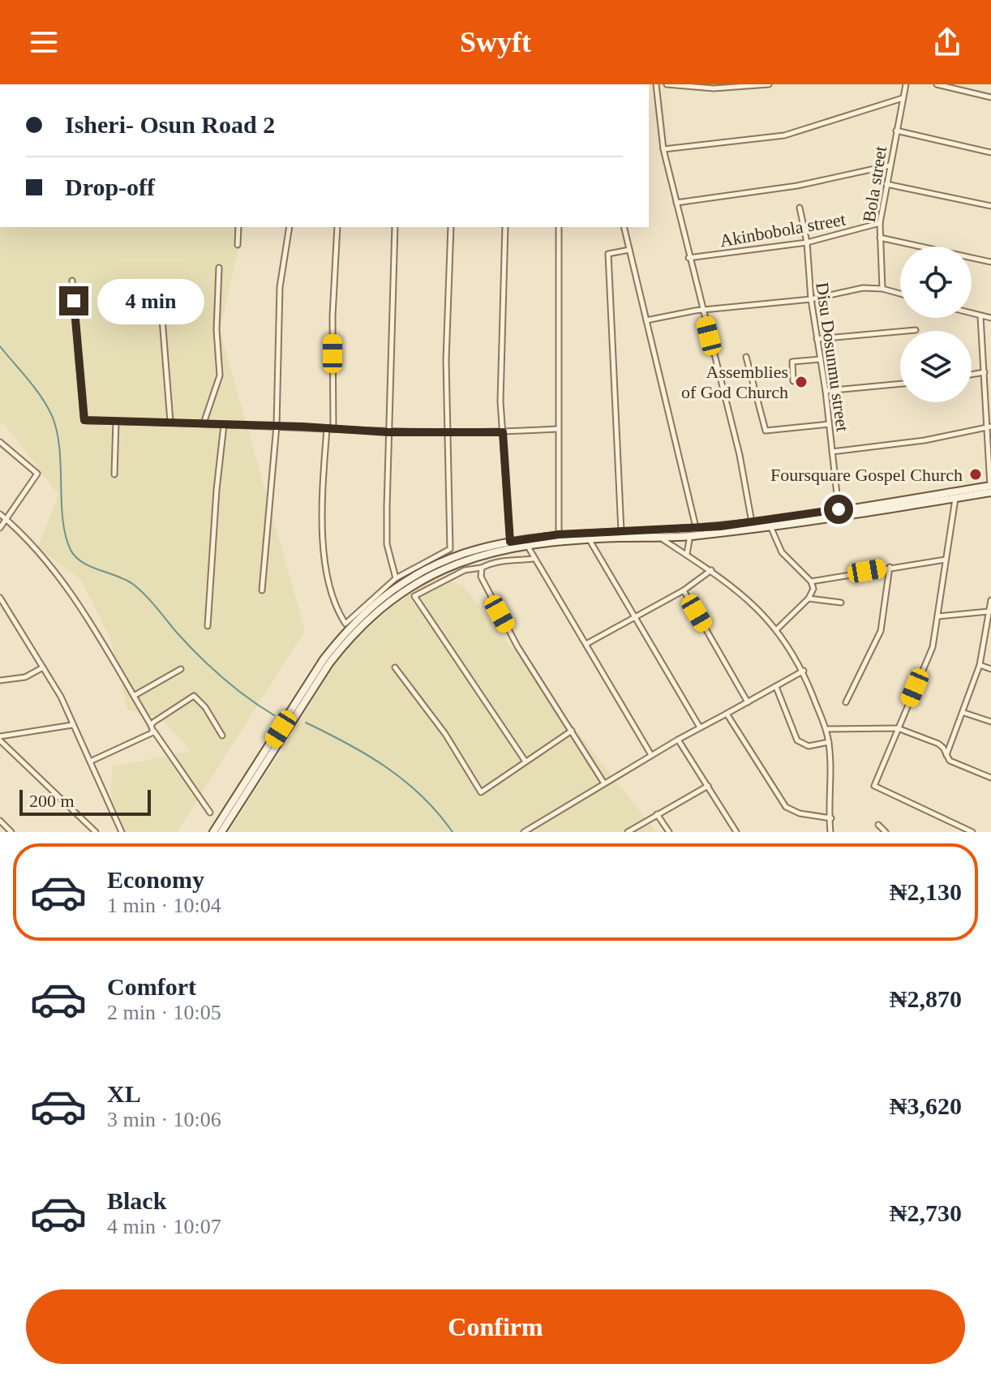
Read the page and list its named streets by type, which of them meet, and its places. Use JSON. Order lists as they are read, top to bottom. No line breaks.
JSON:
{"streets":{"street":["Bola street","Akinbobola street","Disu Dosunmu street"]},"crossings":[["Bola street","Akinbobola street"],["Akinbobola street","Disu Dosunmu street"]],"places":["Assemblies of God Church","Foursquare Gospel Church"],"scale_bar":"200 m","page":{"header":"Swyft","banner":["Isheri- Osun Road 2","Drop-off"],"bubble":"4 min","scale":"200 m","list":[{"name":"Economy","note":"1 min · 10:04","value":"₦2,130"},{"name":"Comfort","note":"2 min · 10:05","value":"₦2,870"},{"name":"XL","note":"3 min · 10:06","value":"₦3,620"},{"name":"Black","note":"4 min · 10:07","value":"₦2,730"}],"buttons":"Confirm"}}
